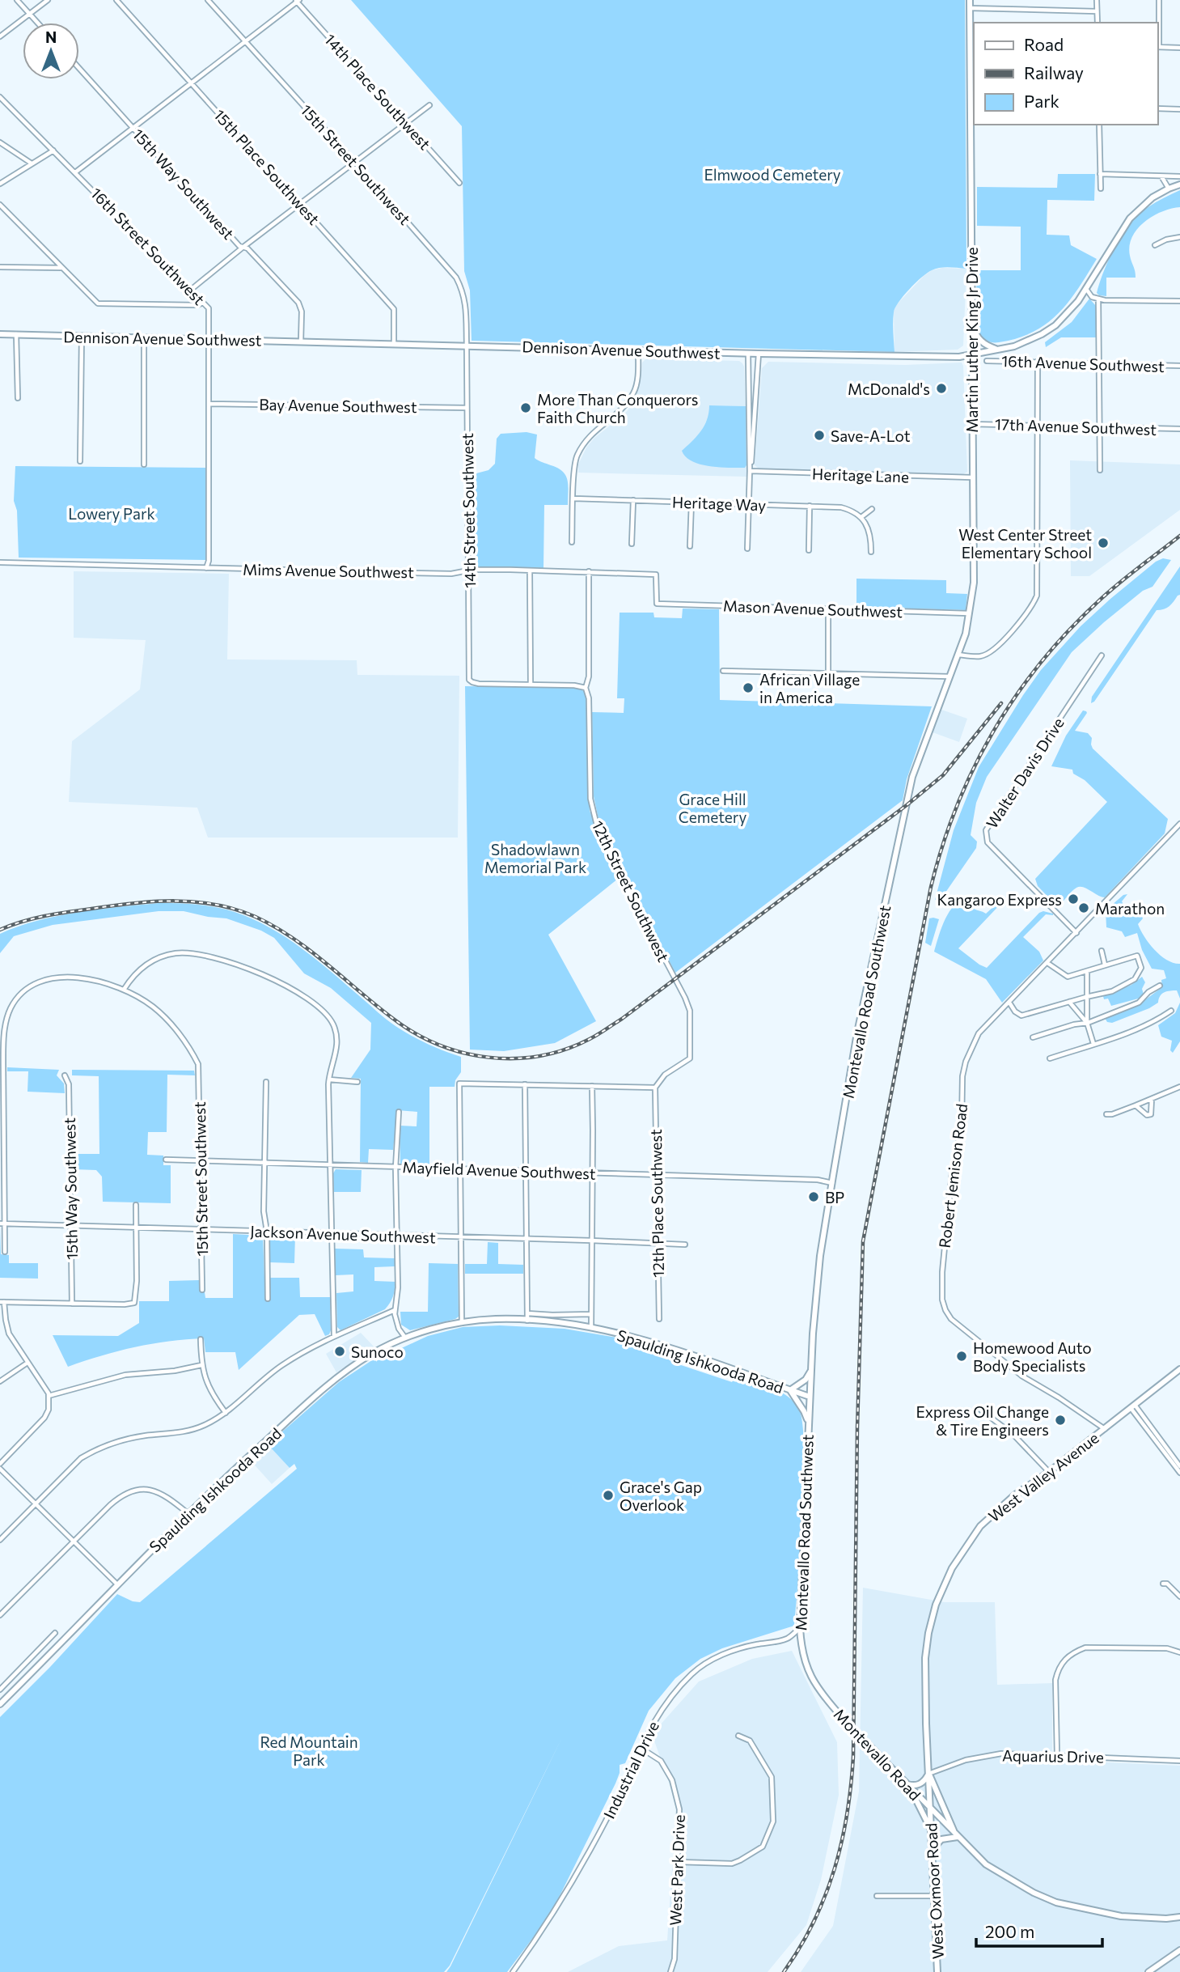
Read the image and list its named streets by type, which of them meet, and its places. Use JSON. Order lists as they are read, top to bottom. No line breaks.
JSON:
{"streets":{"main road":["Dennison Avenue Southwest","Martin Luther King Jr Drive","Montevallo Road Southwest","Spaulding Ishkooda Road","West Valley Avenue","Montevallo Road","West Oxmoor Road"],"street":["14th Place Southwest","15th Street Southwest","15th Place Southwest","15th Way Southwest","16th Street Southwest","16th Avenue Southwest","Bay Avenue Southwest","17th Avenue Southwest","Heritage Lane","Heritage Way","14th Street Southwest","Mims Avenue Southwest","Mason Avenue Southwest","Walter Davis Drive","12th Street Southwest","Mayfield Avenue Southwest","Robert Jemison Road","12th Place Southwest","Jackson Avenue Southwest","Aquarius Drive","Industrial Drive","West Park Drive"]},"crossings":[["15th Street Southwest","Dennison Avenue Southwest"],["15th Street Southwest","14th Street Southwest"],["15th Street Southwest","Mayfield Avenue Southwest"],["15th Street Southwest","Jackson Avenue Southwest"],["15th Place Southwest","Dennison Avenue Southwest"],["15th Way Southwest","Dennison Avenue Southwest"],["15th Way Southwest","Jackson Avenue Southwest"],["16th Street Southwest","Dennison Avenue Southwest"],["16th Street Southwest","Bay Avenue Southwest"],["16th Street Southwest","Mims Avenue Southwest"],["Dennison Avenue Southwest","Martin Luther King Jr Drive"],["Dennison Avenue Southwest","14th Street Southwest"],["Martin Luther King Jr Drive","17th Avenue Southwest"],["Martin Luther King Jr Drive","Heritage Lane"],["Martin Luther King Jr Drive","Mason Avenue Southwest"],["Martin Luther King Jr Drive","Montevallo Road Southwest"],["Bay Avenue Southwest","14th Street Southwest"],["14th Street Southwest","Mims Avenue Southwest"],["Mims Avenue Southwest","Mason Avenue Southwest"],["Mims Avenue Southwest","12th Street Southwest"],["Walter Davis Drive","Robert Jemison Road"],["12th Street Southwest","12th Place Southwest"],["Montevallo Road Southwest","Mayfield Avenue Southwest"],["Montevallo Road Southwest","Spaulding Ishkooda Road"],["Montevallo Road Southwest","Montevallo Road"],["Montevallo Road Southwest","Industrial Drive"],["Mayfield Avenue Southwest","12th Place Southwest"],["Robert Jemison Road","West Valley Avenue"],["12th Place Southwest","Jackson Avenue Southwest"],["West Valley Avenue","Montevallo Road"],["West Valley Avenue","Aquarius Drive"],["West Valley Avenue","West Oxmoor Road"],["Montevallo Road","West Oxmoor Road"],["Industrial Drive","West Park Drive"]],"parks":["Elmwood Cemetery","Lowery Park","Grace Hill Cemetery","Shadowlawn Memorial Park","Red Mountain Park"],"places":["McDonald's","More Than Conquerors Faith Church","Save-A-Lot","West Center Street Elementary School","African Village in America","Kangaroo Express","Marathon","BP","Sunoco","Homewood Auto Body Specialists","Express Oil Change & Tire Engineers","Grace's Gap Overlook"],"legend":["Road","Railway","Park"],"scale_bar":"200 m","north":"top"}
